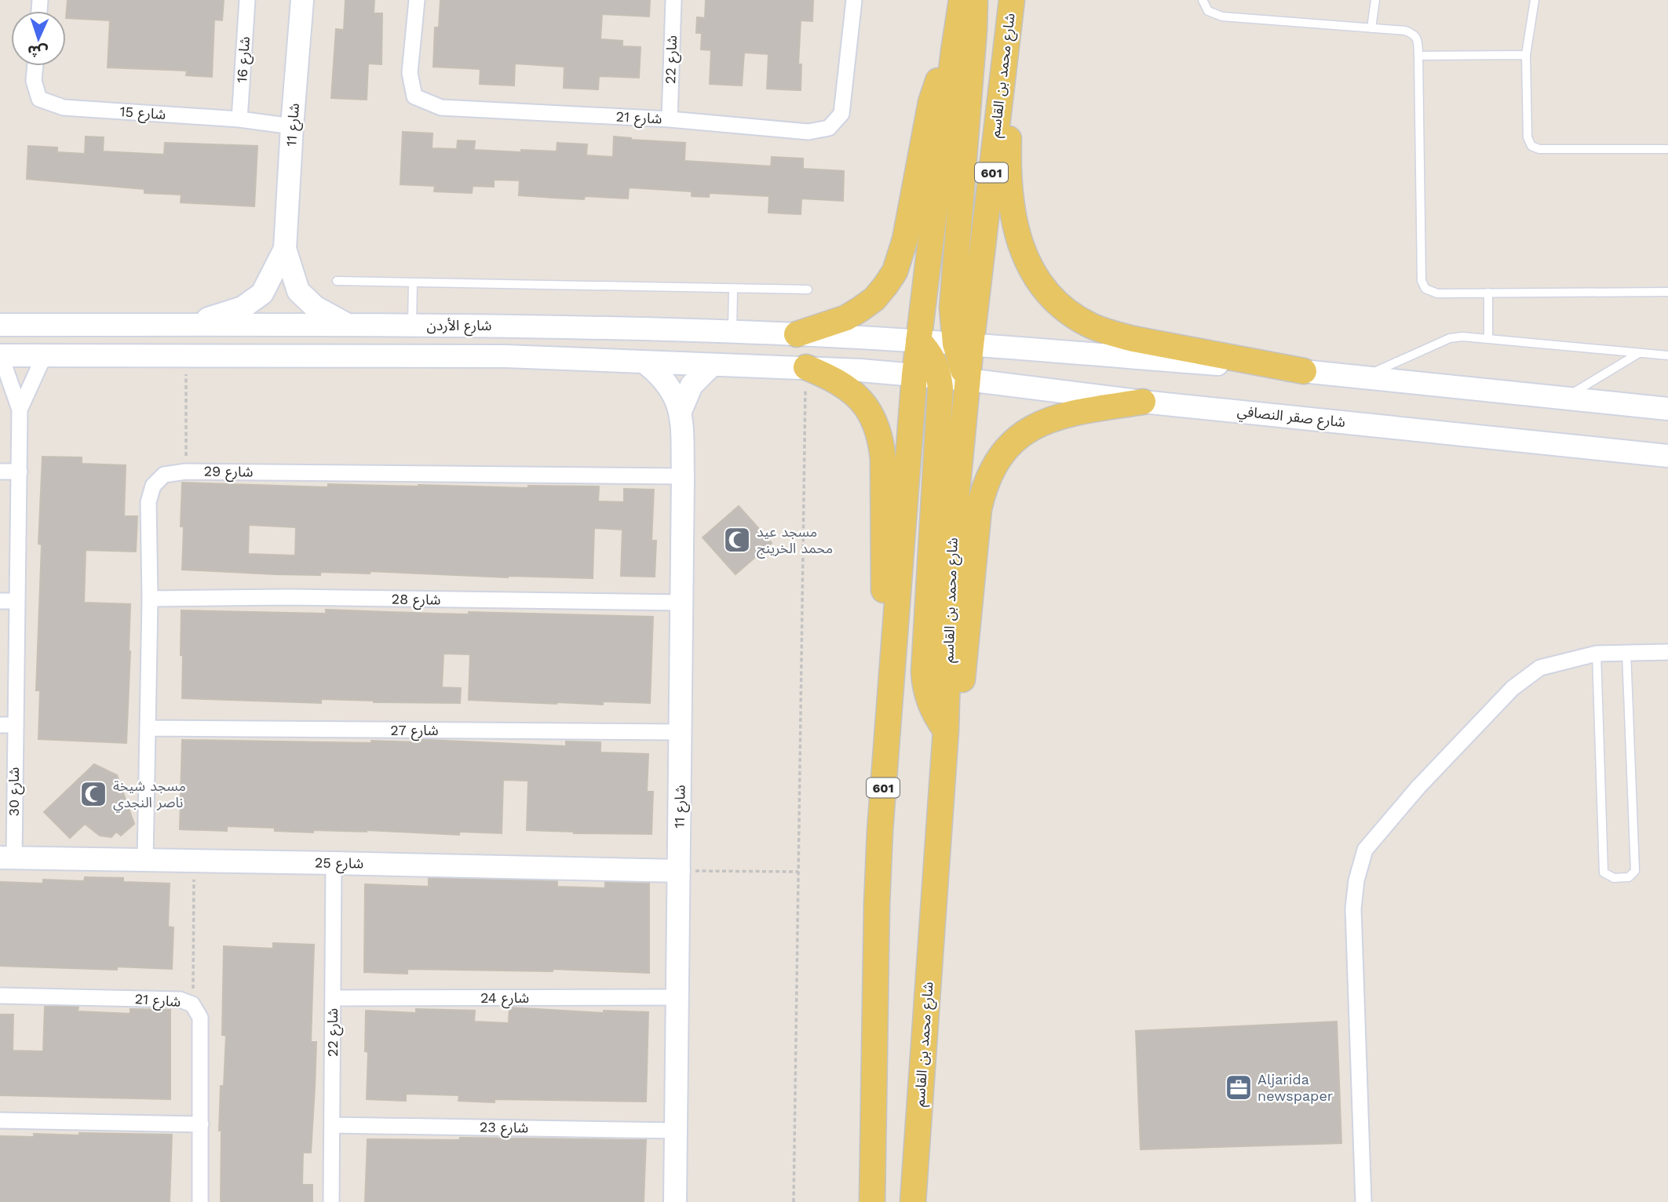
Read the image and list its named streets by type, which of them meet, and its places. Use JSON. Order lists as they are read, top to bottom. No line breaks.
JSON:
{"streets":{"main road":["شارع محمد بن القاسم","شارع 11","601","شارع الأردن","شارع صقر النصافي","شارع 25"],"street":["شارع 16","شارع 22","شارع 15","شارع 21","شارع 29","شارع 28","شارع 27","شارع 30","شارع 24","شارع 23"]},"crossings":[["شارع 16","شارع 15"],["شارع 22","شارع 21"],["شارع 22","شارع 25"],["شارع 22","شارع 24"],["شارع 22","شارع 23"],["شارع محمد بن القاسم","شارع صقر النصافي"],["شارع 15","شارع 11"],["شارع 11","شارع الأردن"],["شارع 11","شارع 29"],["شارع 11","شارع 28"],["شارع 11","شارع 27"],["شارع 11","شارع 25"],["شارع 11","شارع 24"],["شارع 11","شارع 23"],["601","شارع الأردن"],["601","شارع صقر النصافي"],["شارع 29","شارع 28"],["شارع 29","شارع 27"],["شارع 29","شارع 25"],["شارع 30","شارع 25"]],"places":{"mosque":["مسجد عيد محمد الخرينج","مسجد شيخة ناصر النجدي"],"office":["Aljarida newspaper"]},"north":"bottom"}
